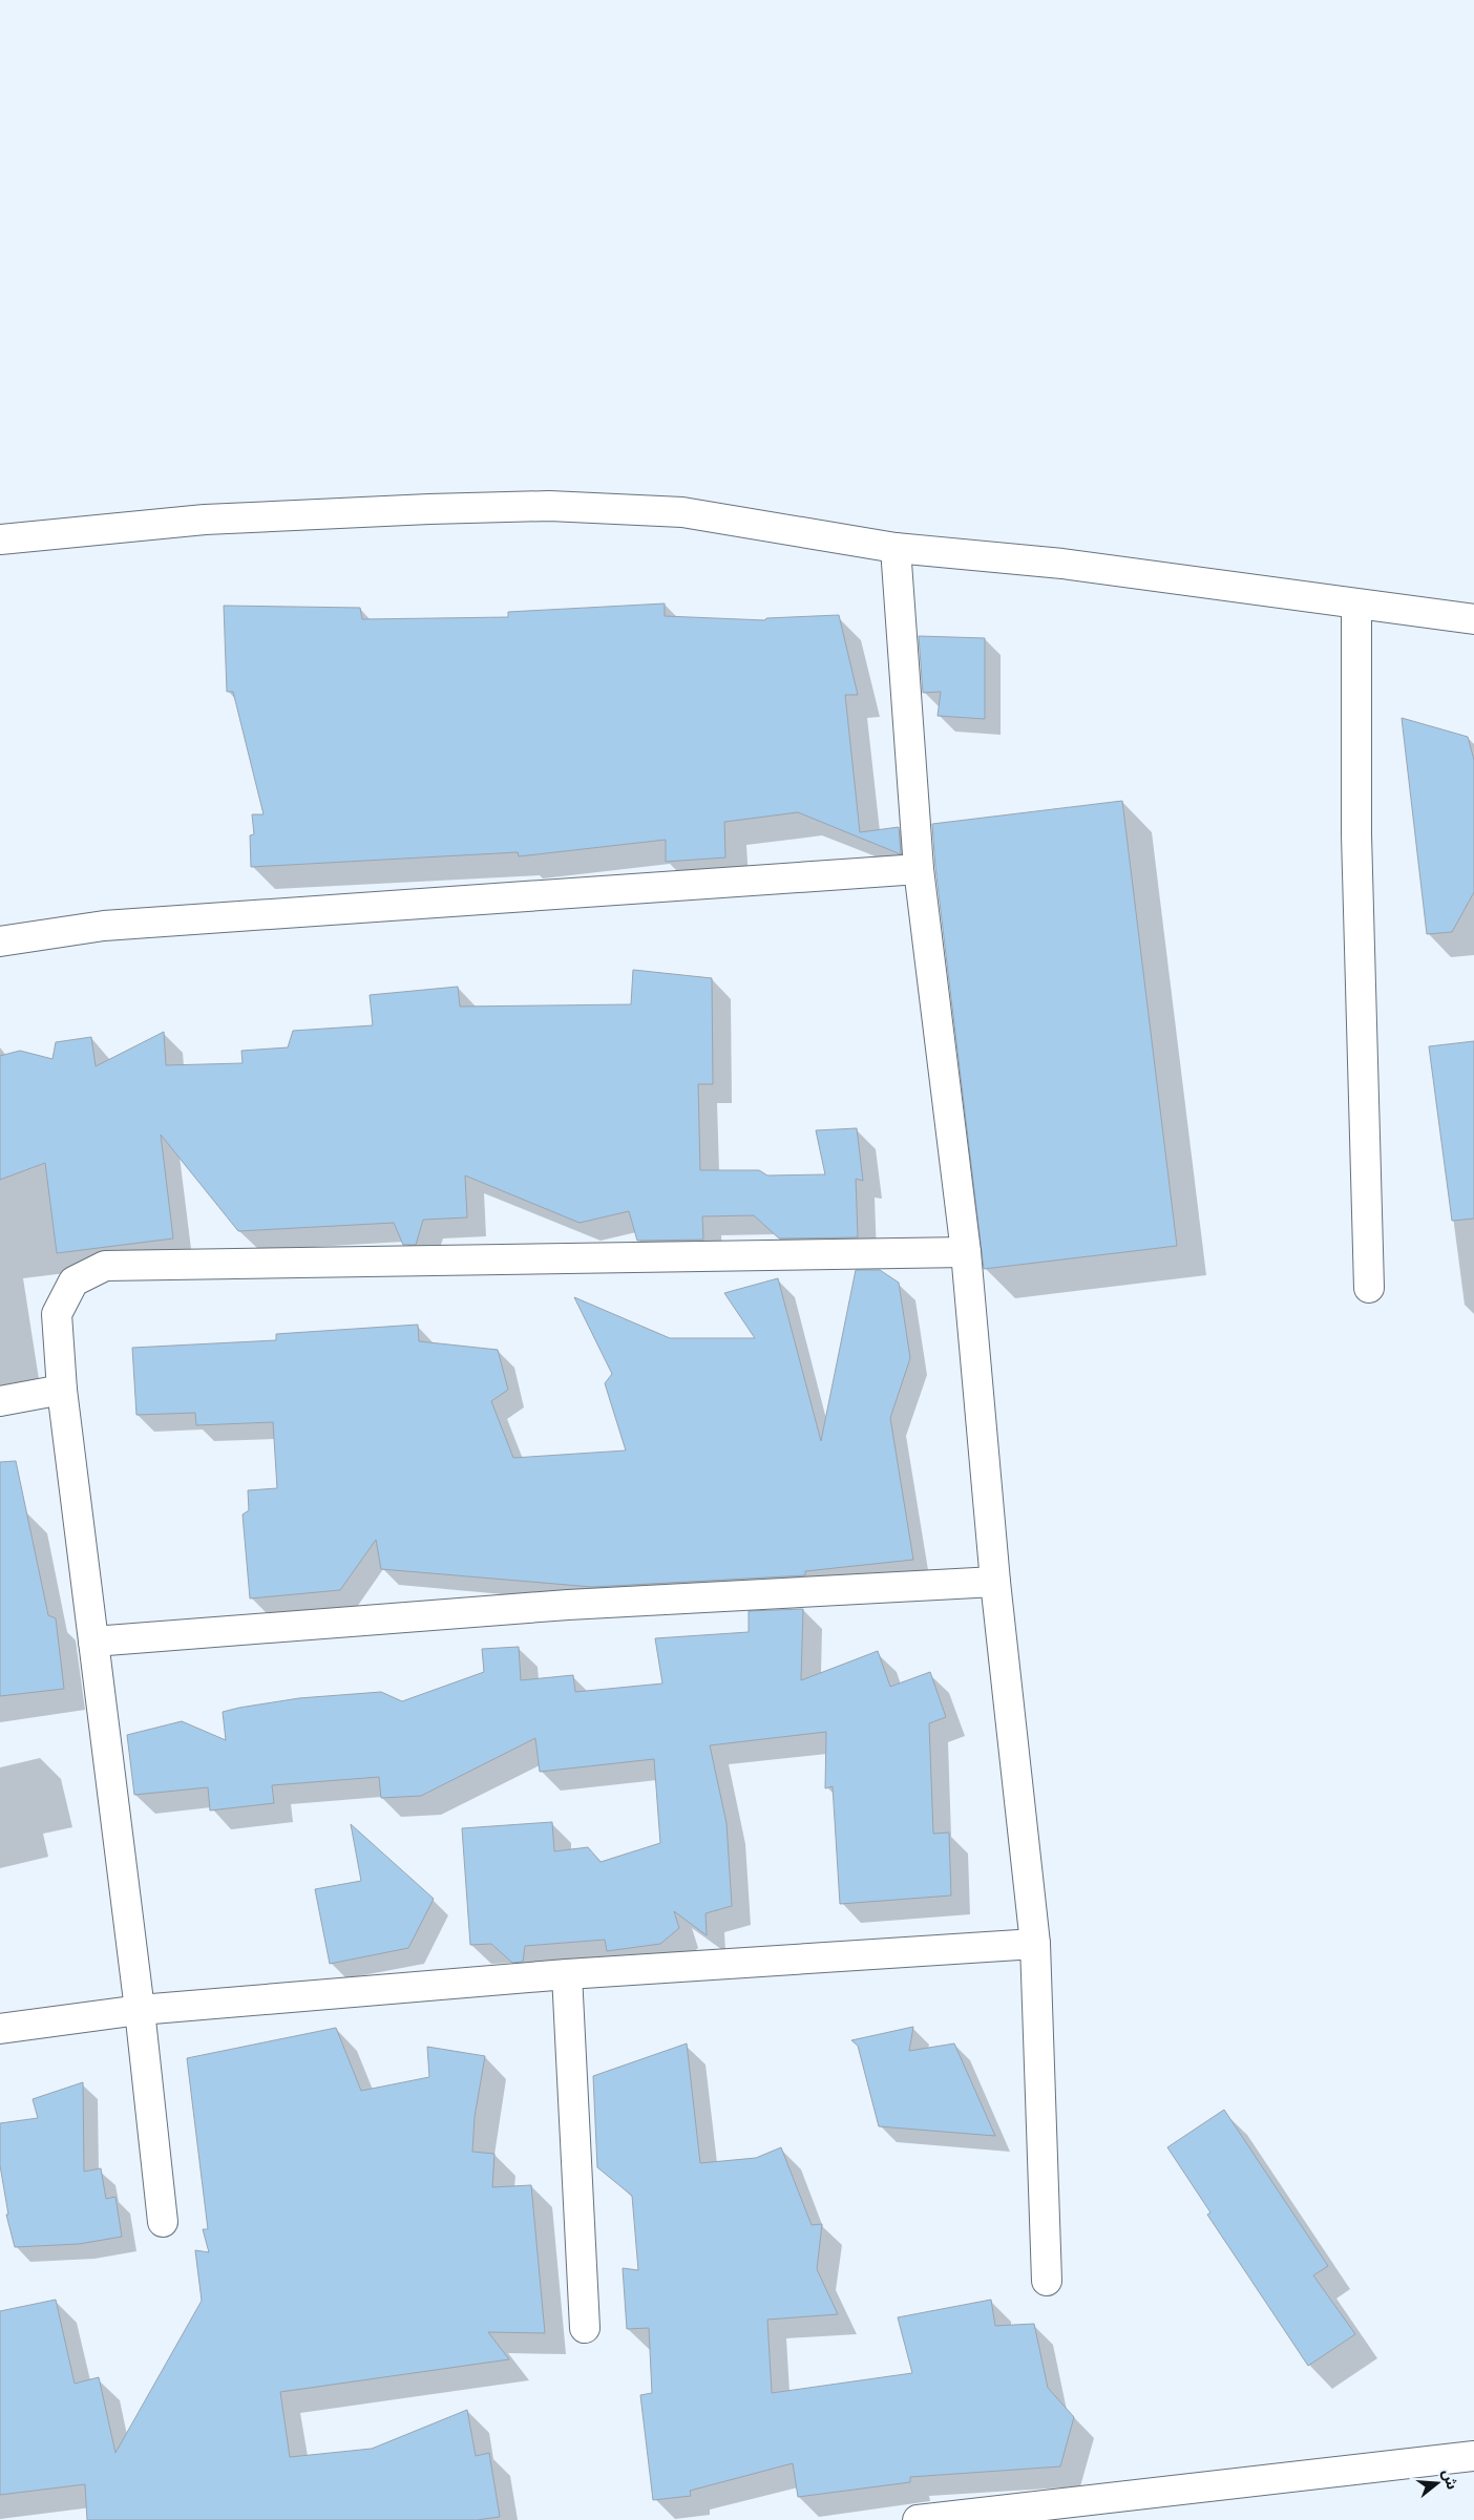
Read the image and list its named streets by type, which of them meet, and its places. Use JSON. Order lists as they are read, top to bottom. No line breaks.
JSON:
{"north":"right"}
